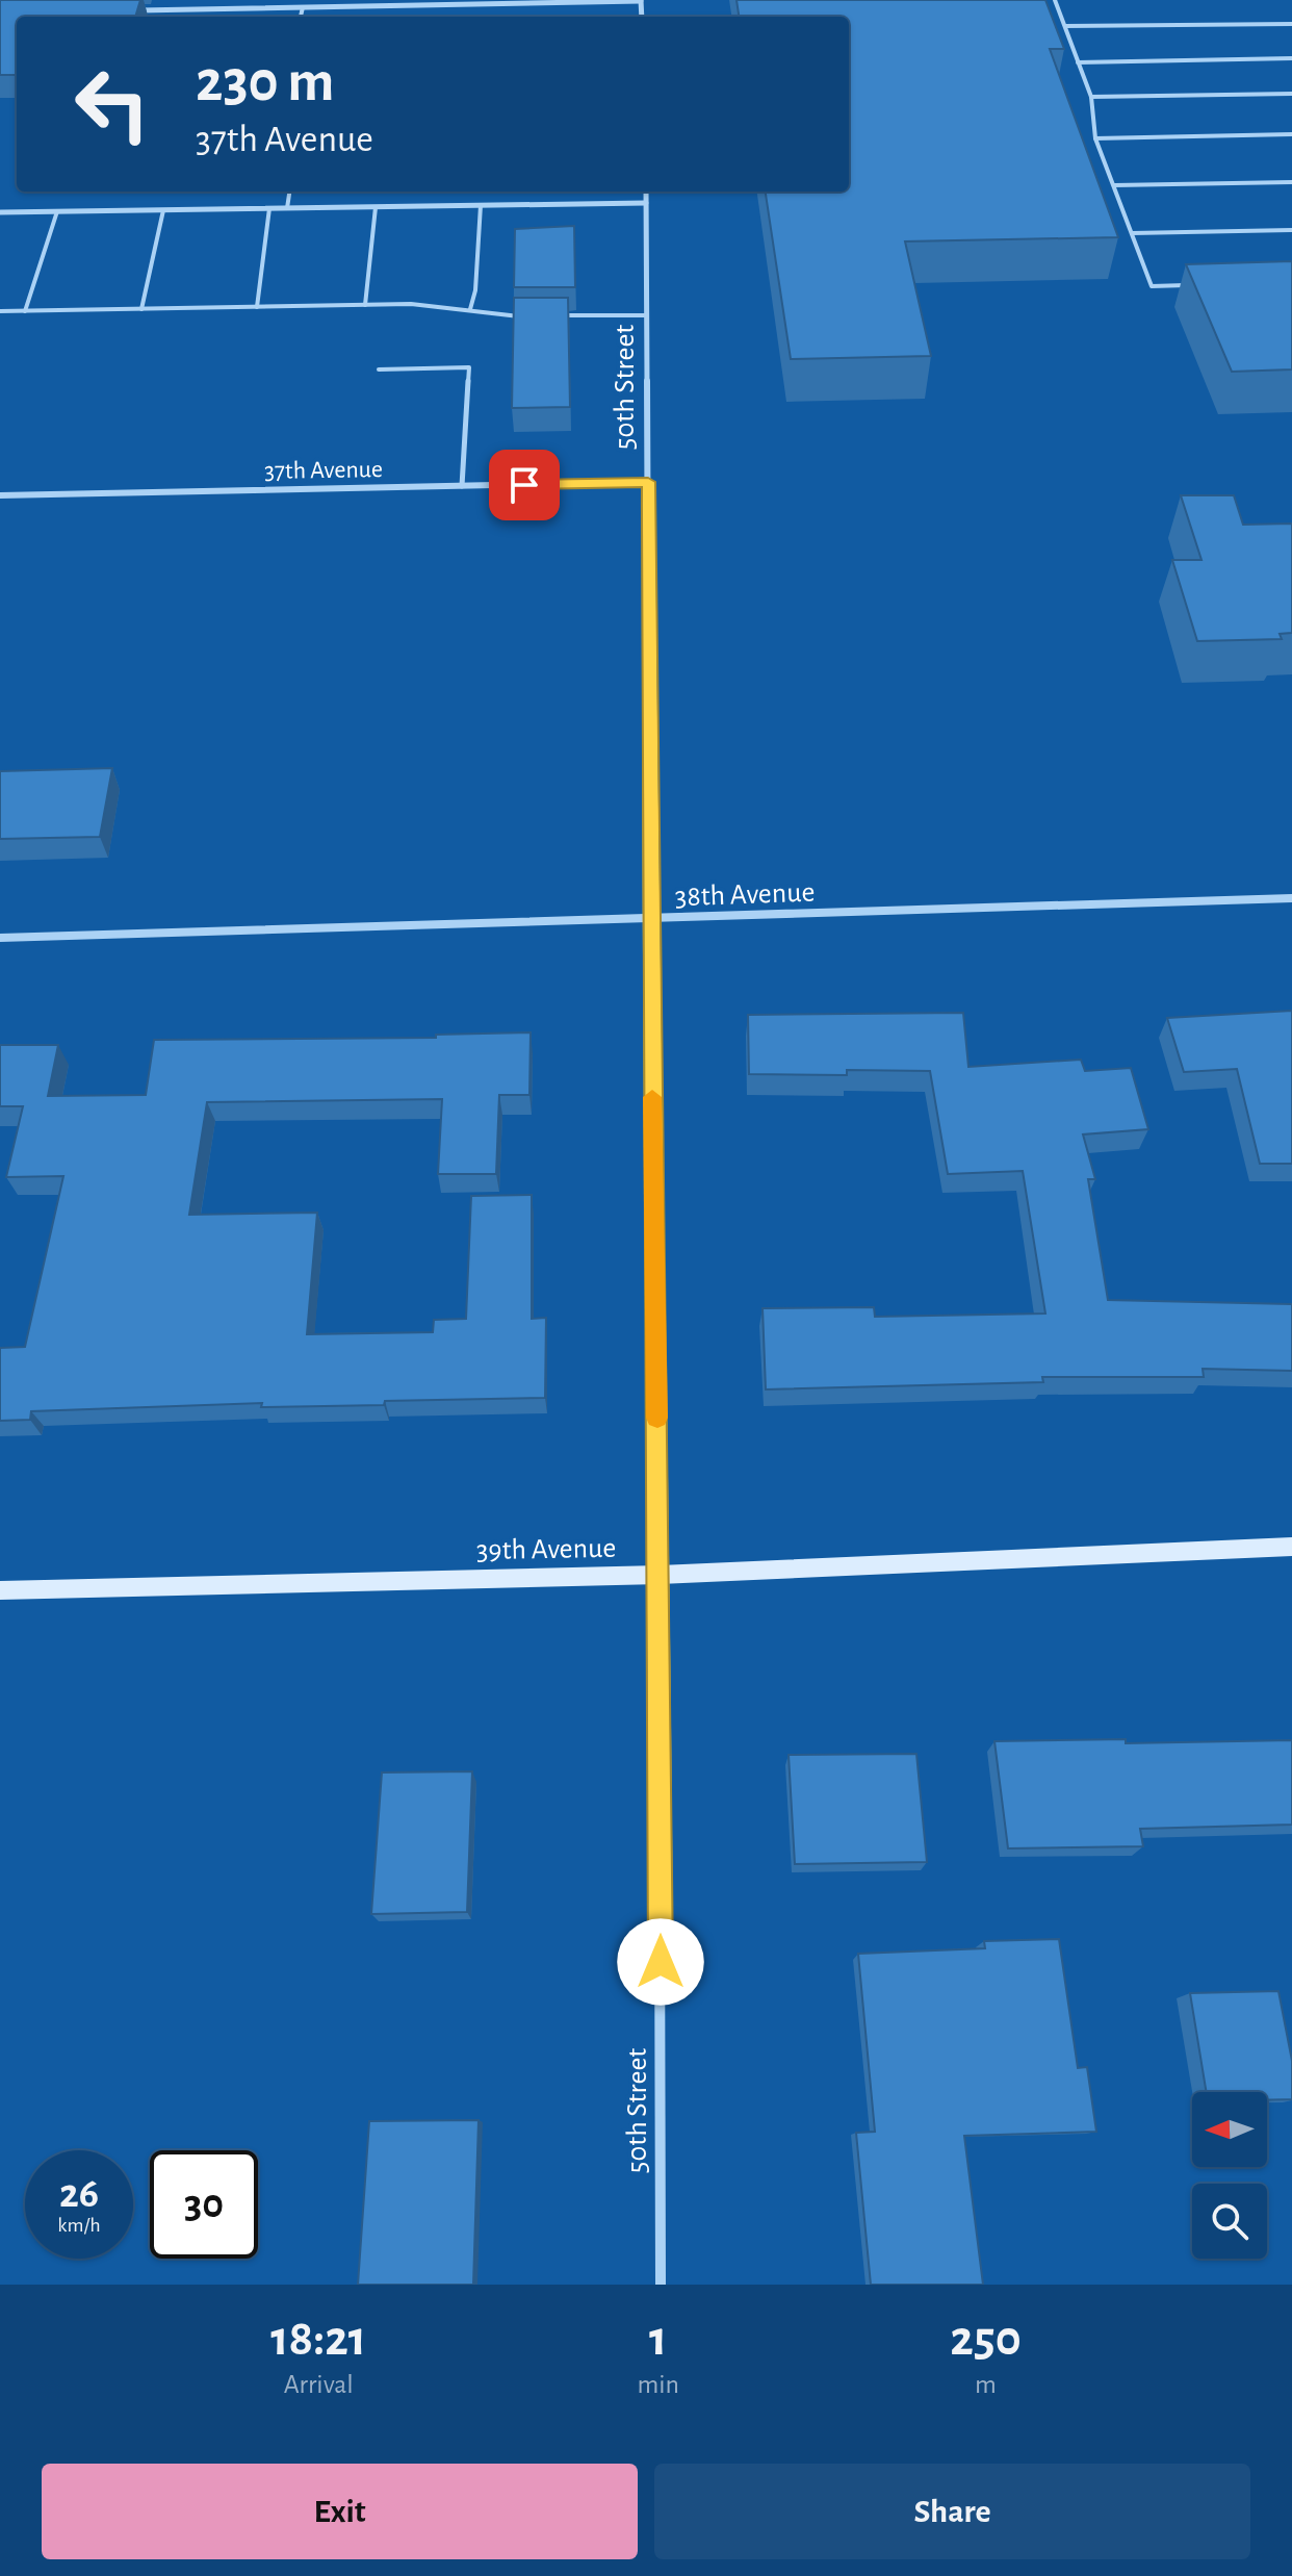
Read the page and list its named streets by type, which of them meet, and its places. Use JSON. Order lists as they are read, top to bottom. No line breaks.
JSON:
{"streets":{"main road":["39th Avenue"],"street":["50th Street","37th Avenue","38th Avenue"]},"crossings":[["50th Street","37th Avenue"],["50th Street","38th Avenue"],["50th Street","39th Avenue"]],"north":"left","page":{"turn":["230 m","37th Avenue"],"speed":"26 km/h","limit":"30","eta":["18:21","Arrival","1","min","250","m"],"buttons":["Exit","Share"]}}
